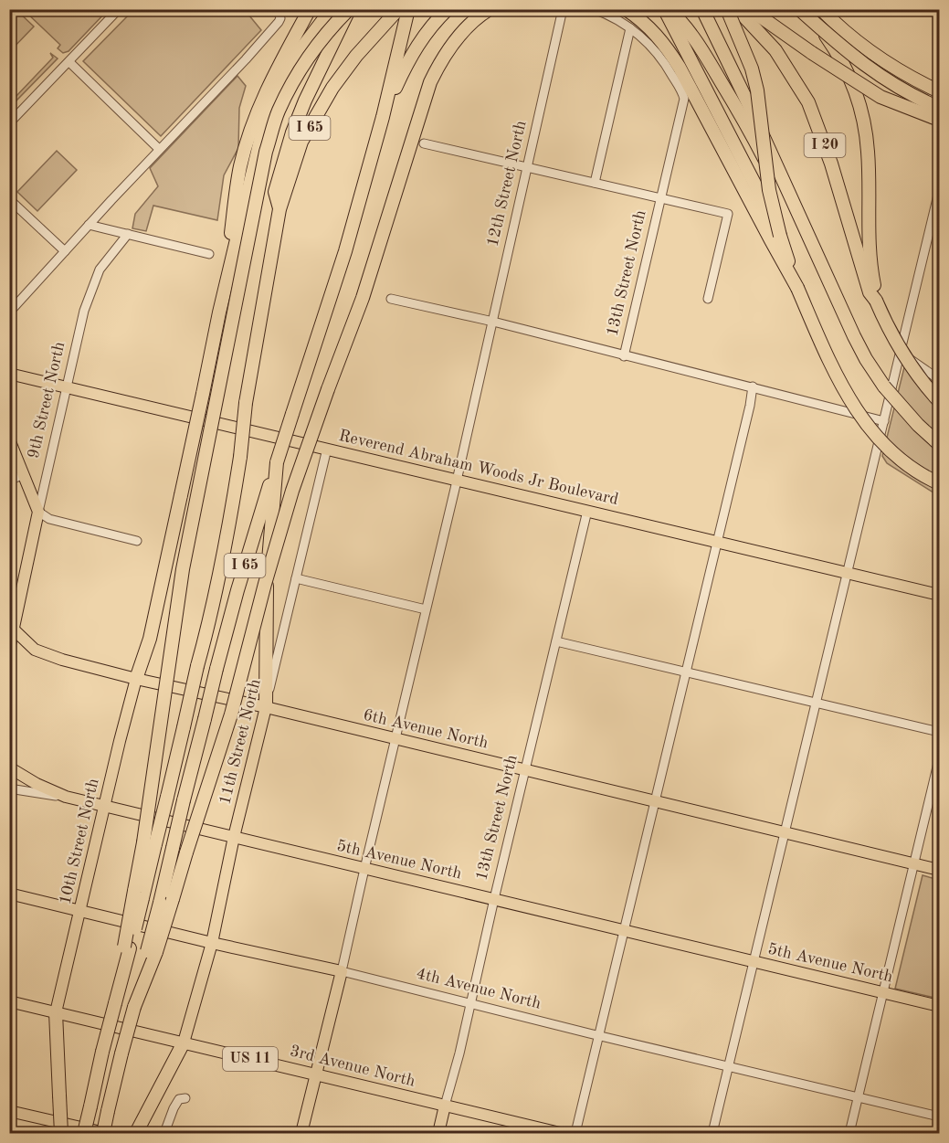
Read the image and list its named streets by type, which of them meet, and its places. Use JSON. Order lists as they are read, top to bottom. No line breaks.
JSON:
{"streets":{"highway":["I 65","I 20"],"main road":["13th Street North","9th Street North","Reverend Abraham Woods Jr Boulevard","6th Avenue North","11th Street North","10th Street North","5th Avenue North","4th Avenue North","US 11","3rd Avenue North"],"street":["12th Street North"]},"crossings":[["12th Street North","Reverend Abraham Woods Jr Boulevard"],["12th Street North","6th Avenue North"],["12th Street North","5th Avenue North"],["12th Street North","4th Avenue North"],["13th Street North","Reverend Abraham Woods Jr Boulevard"],["13th Street North","6th Avenue North"],["13th Street North","5th Avenue North"],["13th Street North","4th Avenue North"],["13th Street North","3rd Avenue North"],["9th Street North","Reverend Abraham Woods Jr Boulevard"],["9th Street North","6th Avenue North"],["Reverend Abraham Woods Jr Boulevard","11th Street North"],["6th Avenue North","11th Street North"],["6th Avenue North","10th Street North"],["11th Street North","5th Avenue North"],["11th Street North","4th Avenue North"],["11th Street North","3rd Avenue North"],["10th Street North","5th Avenue North"],["10th Street North","4th Avenue North"],["10th Street North","3rd Avenue North"]]}
